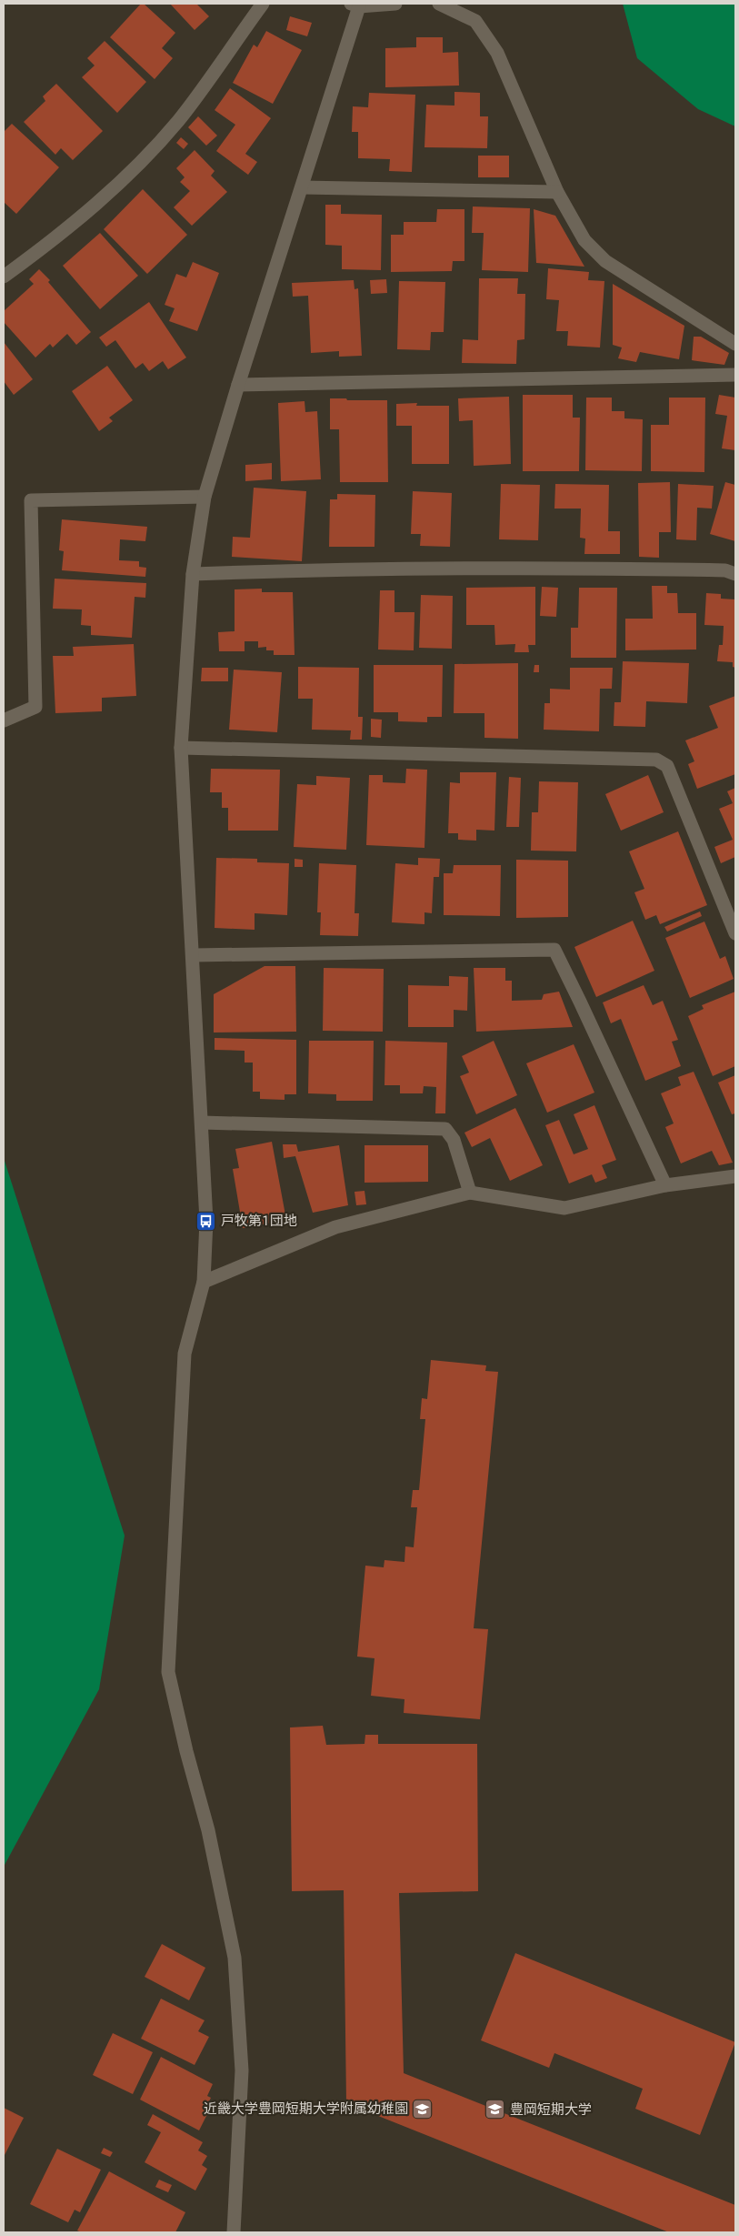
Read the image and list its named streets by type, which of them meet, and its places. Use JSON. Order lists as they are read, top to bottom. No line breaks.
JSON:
{"places":{"bus stop":["戸牧第１団地"],"school or university":["近畿大学豊岡短期大学附属幼稚園","豊岡短期大学"]}}
